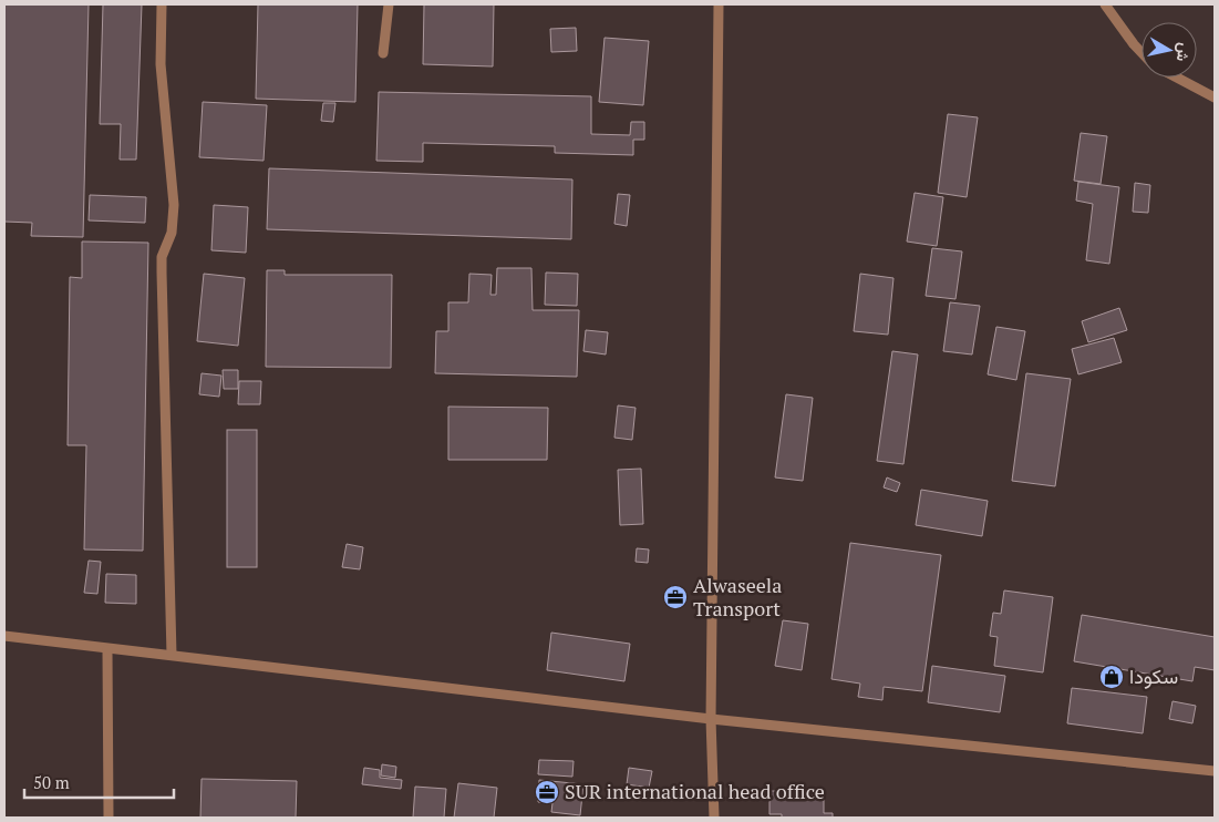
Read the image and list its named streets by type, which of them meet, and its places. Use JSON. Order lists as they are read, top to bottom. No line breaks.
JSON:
{"places":{"office":["Alwaseela Transport","SUR international head office"],"shop":["سكودا"]},"scale_bar":"50 m","north":"right"}
